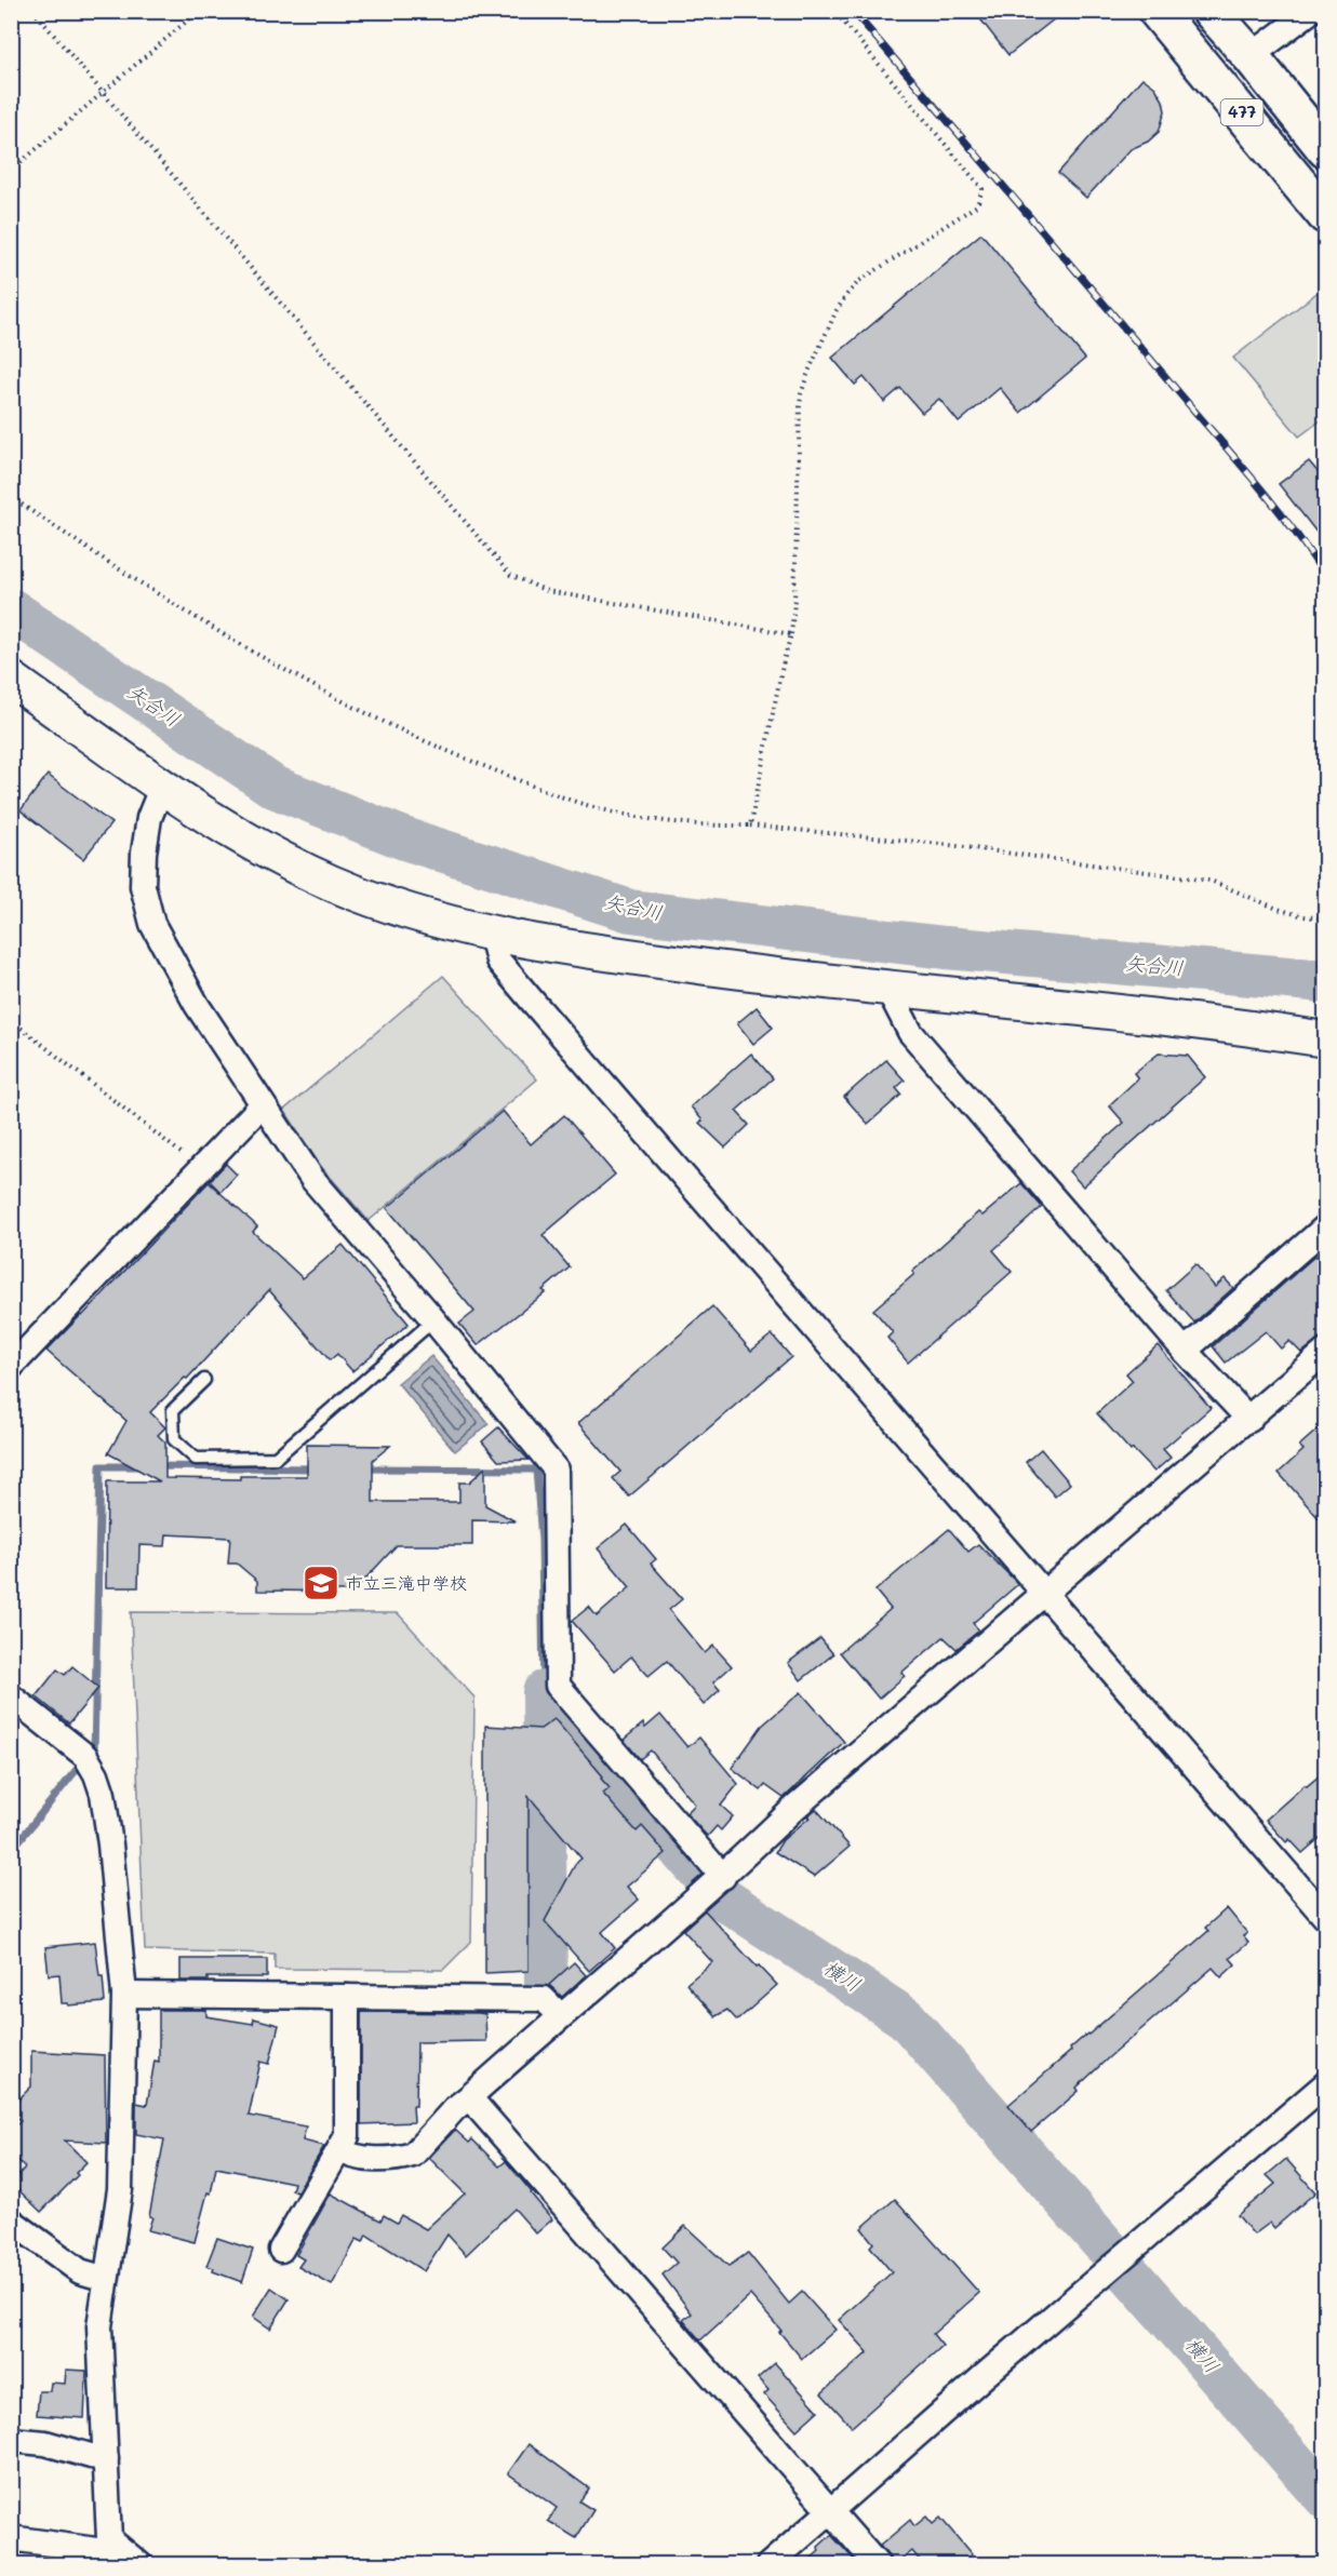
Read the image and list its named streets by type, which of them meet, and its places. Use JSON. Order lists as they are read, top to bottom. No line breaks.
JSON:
{"streets":{"highway":["477"]},"water":["矢合川","横川"],"places":{"school or university":["市立三滝中学校"]}}
